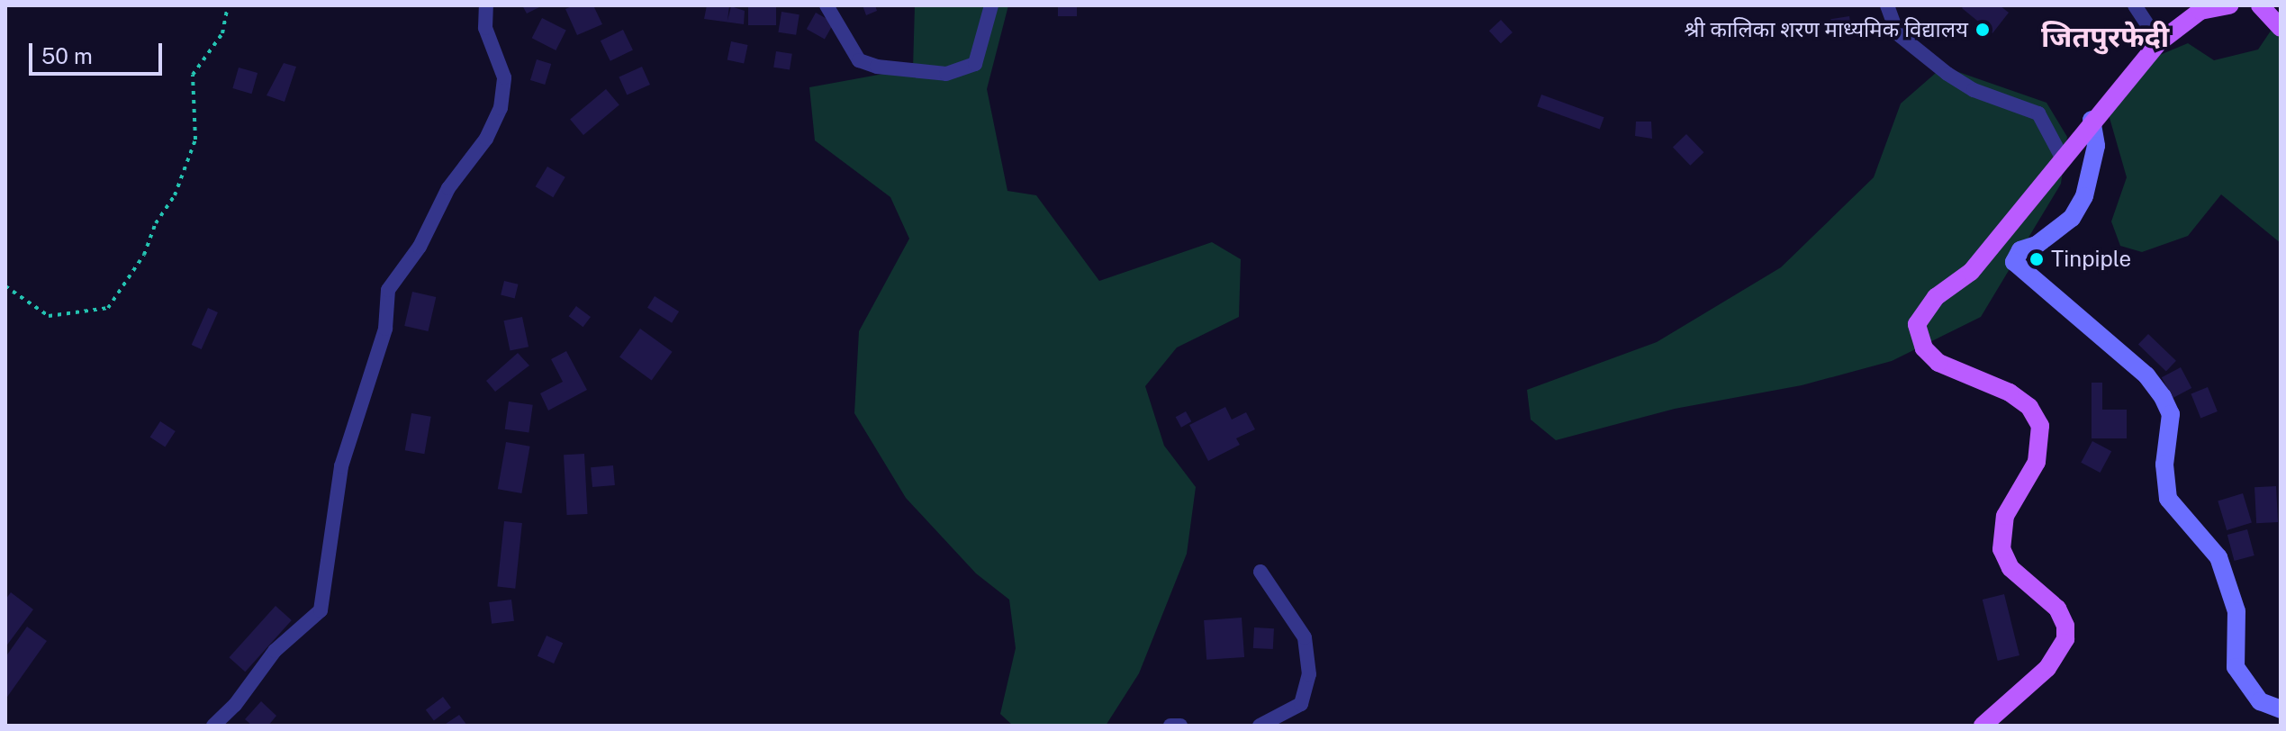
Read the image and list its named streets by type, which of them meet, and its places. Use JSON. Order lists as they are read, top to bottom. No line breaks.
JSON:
{"districts":["जितपुरफेदी"],"places":["श्री कालिका शरण माध्यमिक विद्यालय","Tinpiple"],"scale_bar":"50 m"}
